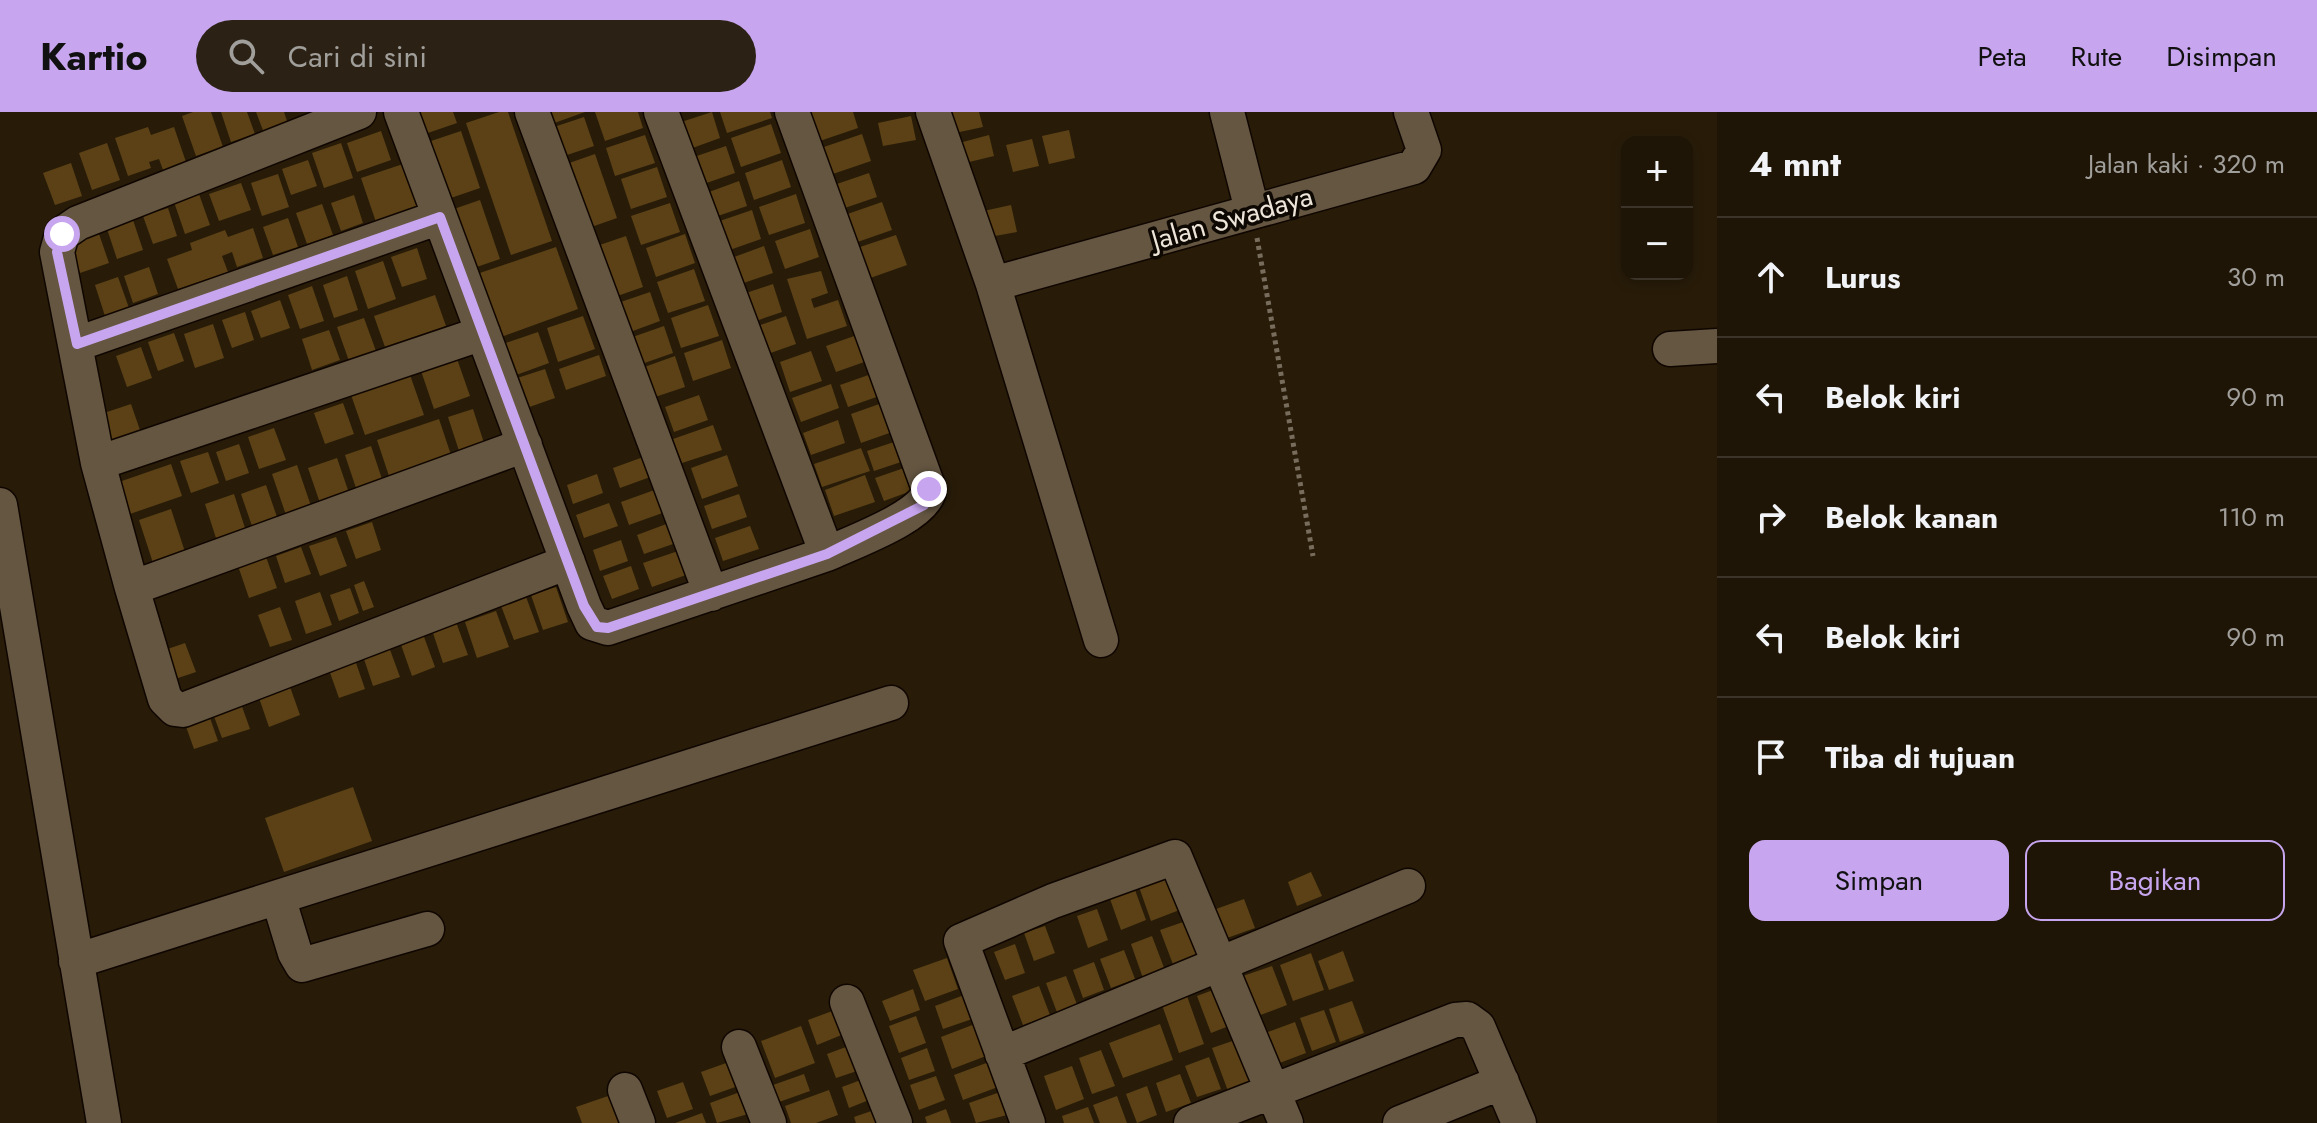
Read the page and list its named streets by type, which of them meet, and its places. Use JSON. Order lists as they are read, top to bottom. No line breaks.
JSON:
{"streets":{"street":["Jalan Swadaya"]},"page":{"header":"Kartio","search":"Cari di sini","nav":["Peta","Rute","Disimpan"],"heading":["4 mnt","Jalan kaki · 320 m"],"map_buttons":["+","−"],"list":[["Lurus","30 m"],["Belok kiri","90 m"],["Belok kanan","110 m"],["Belok kiri","90 m"],"Tiba di tujuan"],"buttons":["Simpan","Bagikan"]}}
